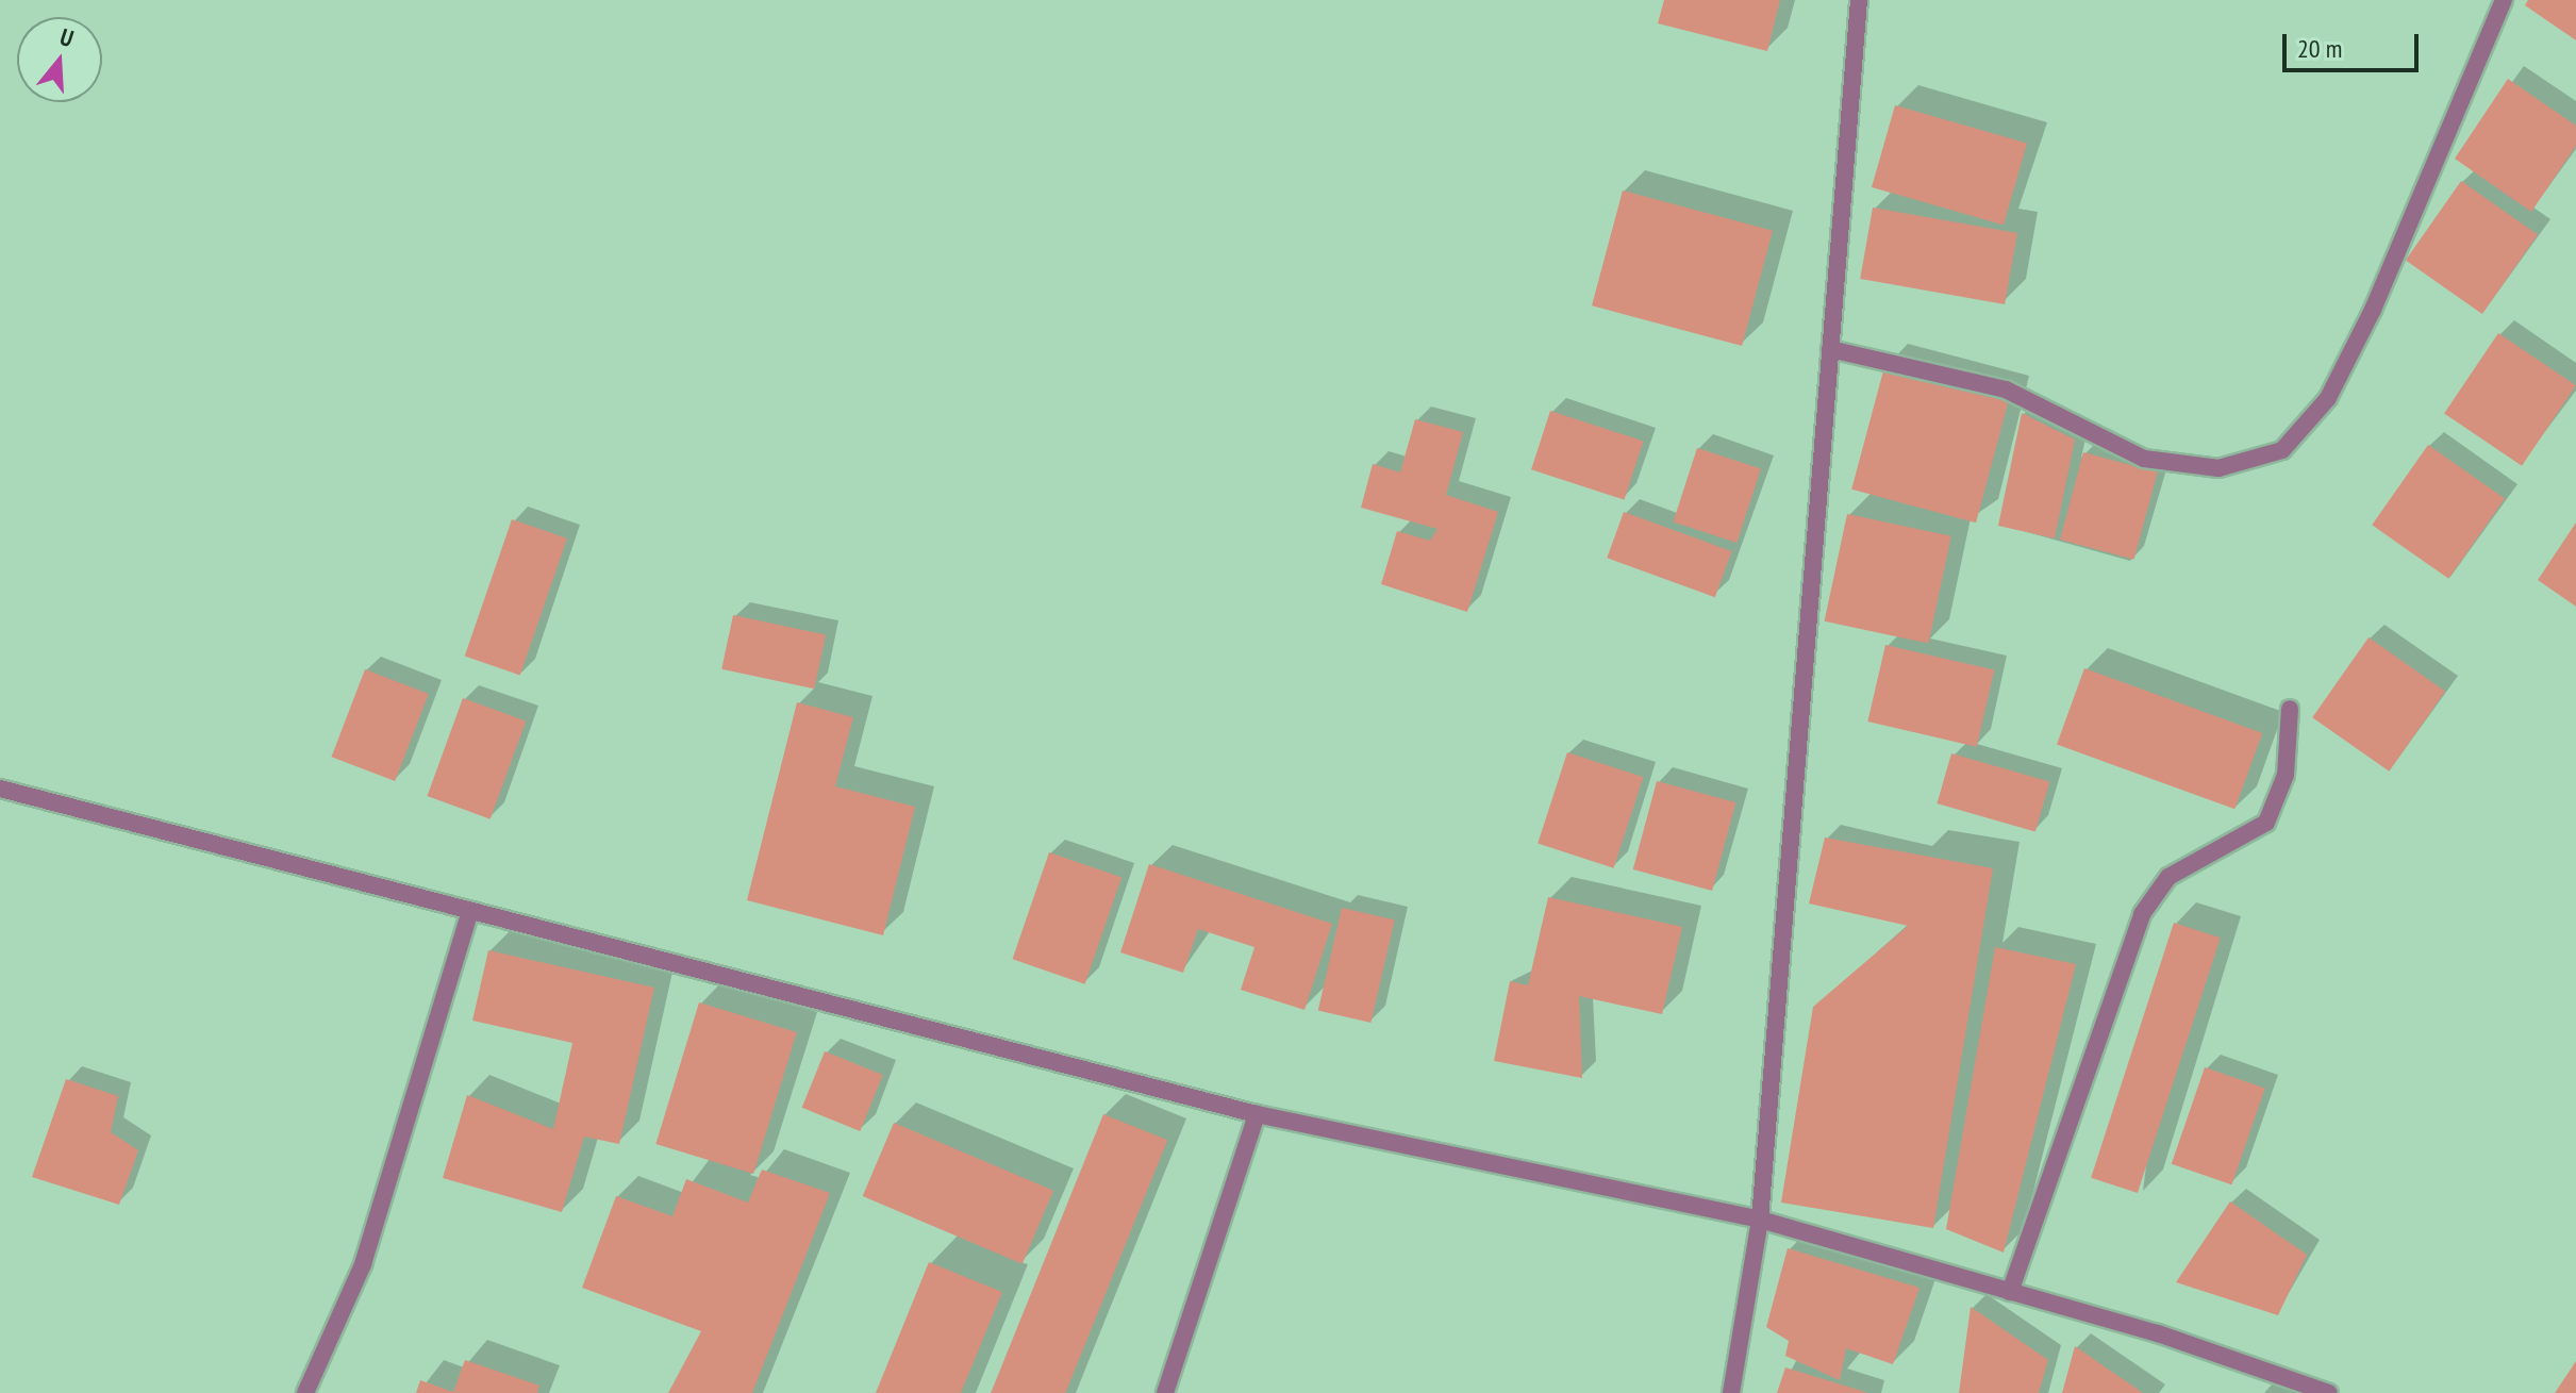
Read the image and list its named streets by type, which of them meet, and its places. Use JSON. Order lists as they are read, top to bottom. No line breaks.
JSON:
{"scale_bar":"20 m","north":"top"}
